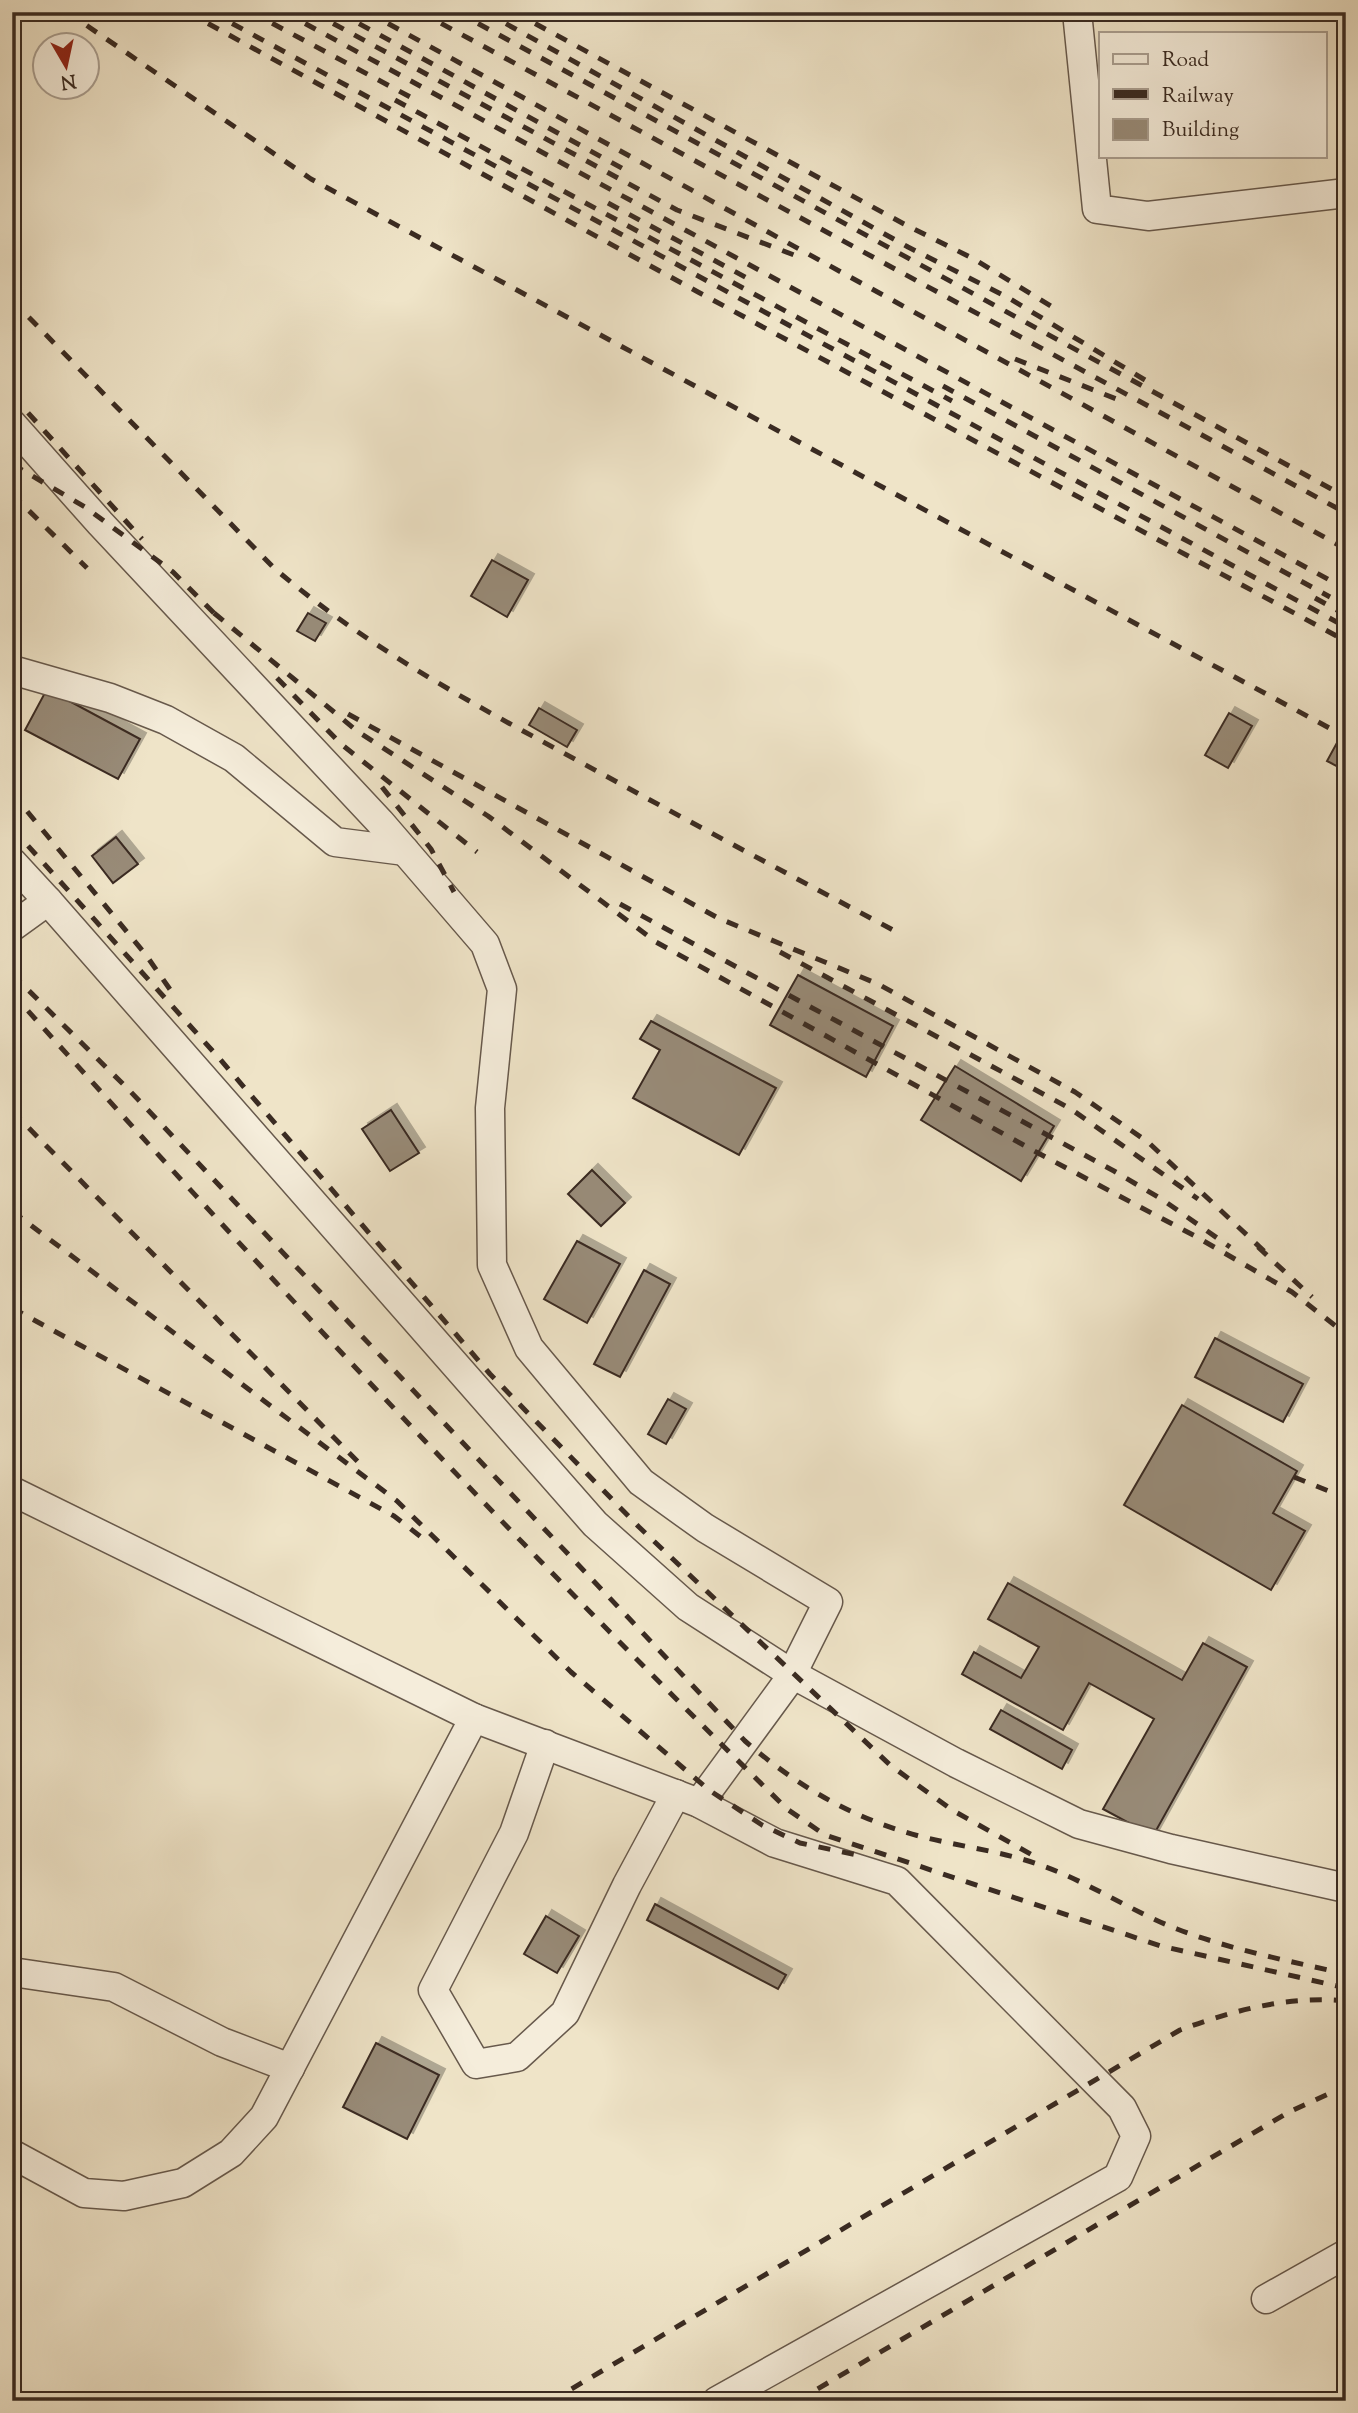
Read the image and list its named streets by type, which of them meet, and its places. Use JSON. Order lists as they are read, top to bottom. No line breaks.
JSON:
{"legend":["Road","Railway","Building"],"north":"bottom"}
